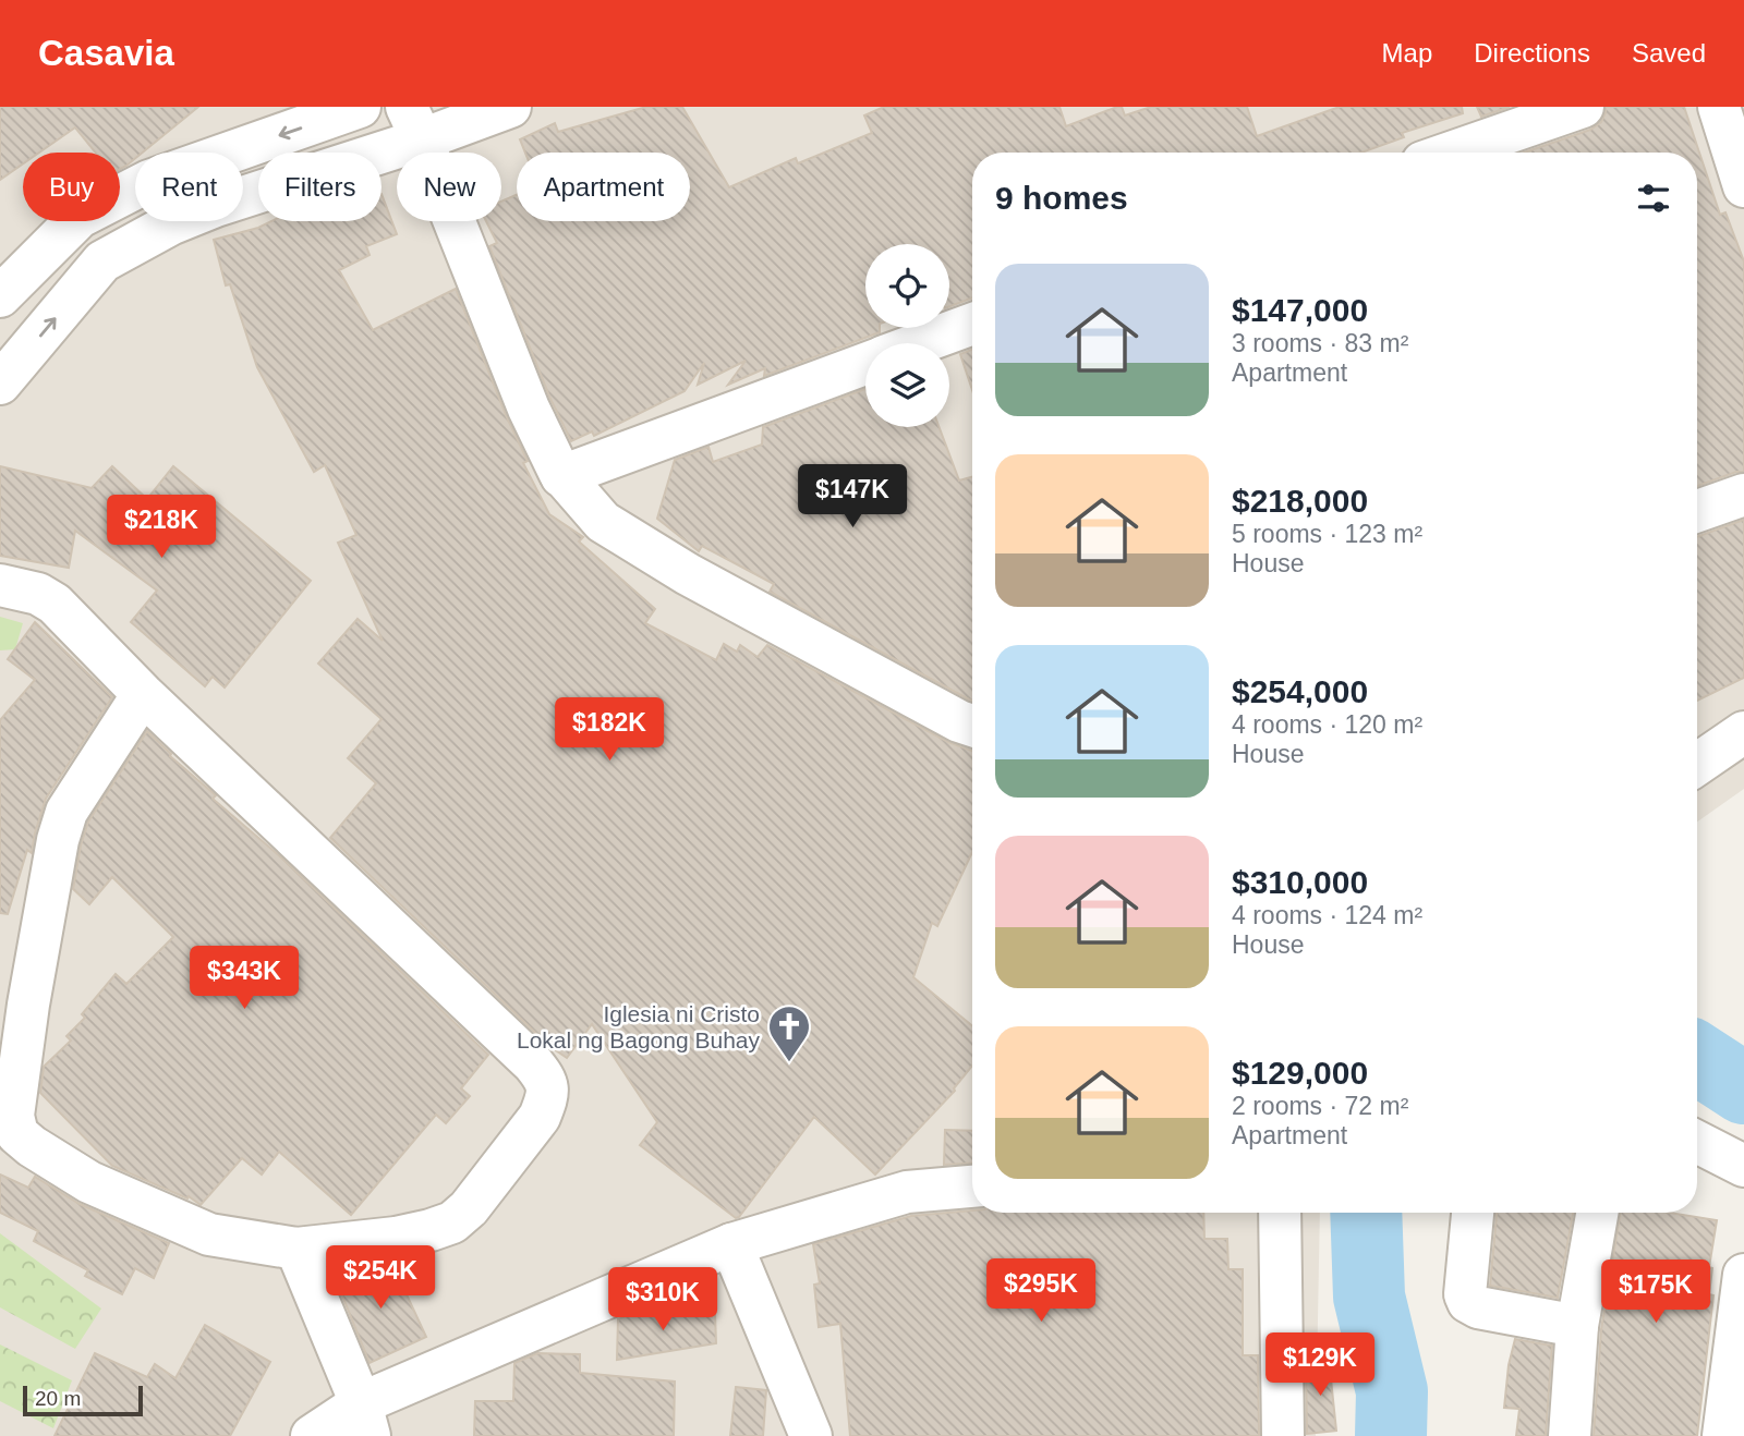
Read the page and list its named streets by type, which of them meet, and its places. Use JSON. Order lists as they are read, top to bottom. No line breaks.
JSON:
{"places":{"church":["Iglesia ni Cristo Lokal ng Bagong Buhay"]},"scale_bar":"20 m","page":{"header":"Casavia","nav":["Map","Directions","Saved"],"chip":["Buy","Rent","Filters","New","Apartment"],"heading":"9 homes","list":[{"name":"$147,000","note":"3 rooms · 83 m² · Apartment"},{"name":"$218,000","note":"5 rooms · 123 m² · House"},{"name":"$254,000","note":"4 rooms · 120 m² · House"},{"name":"$310,000","note":"4 rooms · 124 m² · House"},{"name":"$129,000","note":"2 rooms · 72 m² · Apartment"}],"price":["$147K","$218K","$182K","$343K","$254K","$295K","$175K","$310K","$129K"],"scale":"20 m"}}
